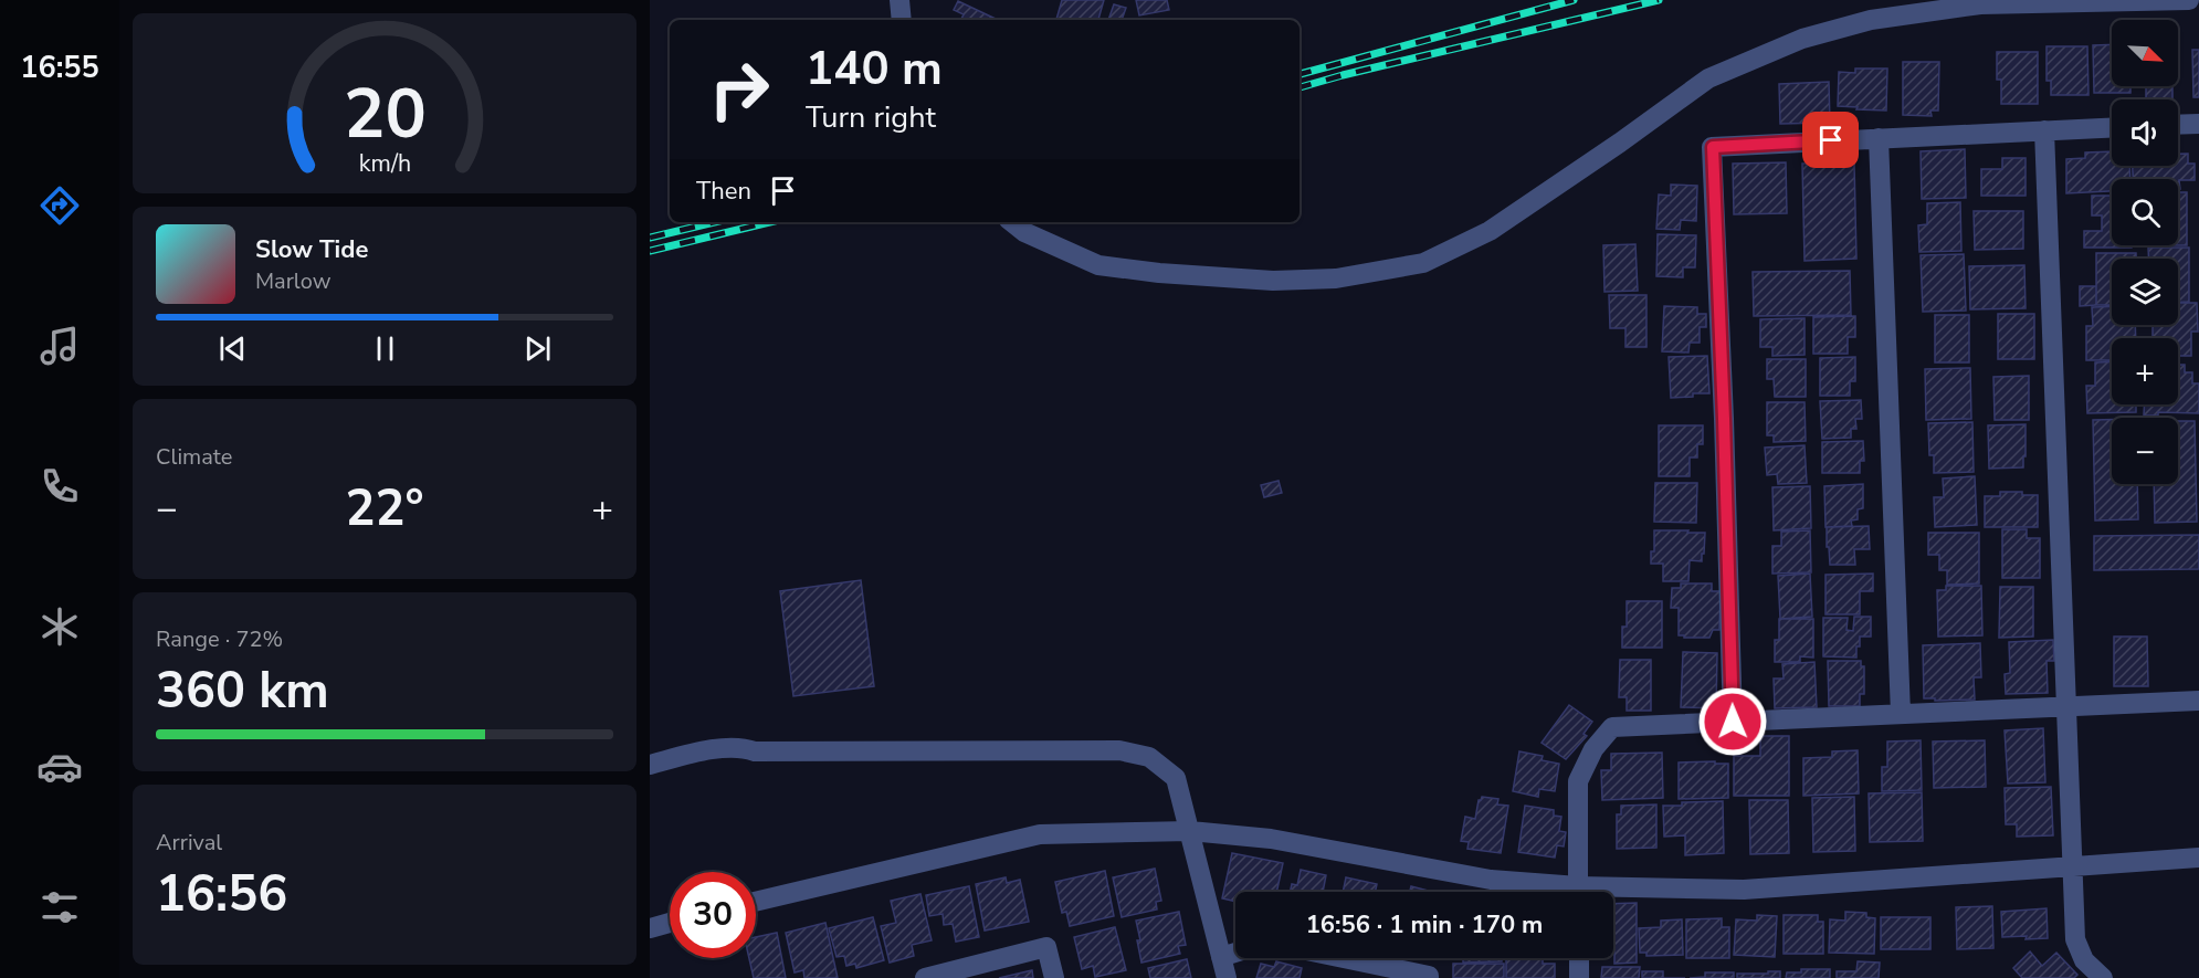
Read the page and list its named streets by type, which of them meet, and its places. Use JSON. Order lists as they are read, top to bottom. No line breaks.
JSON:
{"north":"bottom right","page":{"tabs":"16:55","map_buttons":["+","−"],"turn":["140 m","Turn right"],"then":"Then","song":["Slow Tide","Marlow"],"tile":["Climate",["Range · 72%","360 km"],["Arrival","16:56"]],"heat":["−","22°","+"],"limit":"30","trip":"16:56 · 1 min · 170 m","gauge":["20","km/h"]}}
